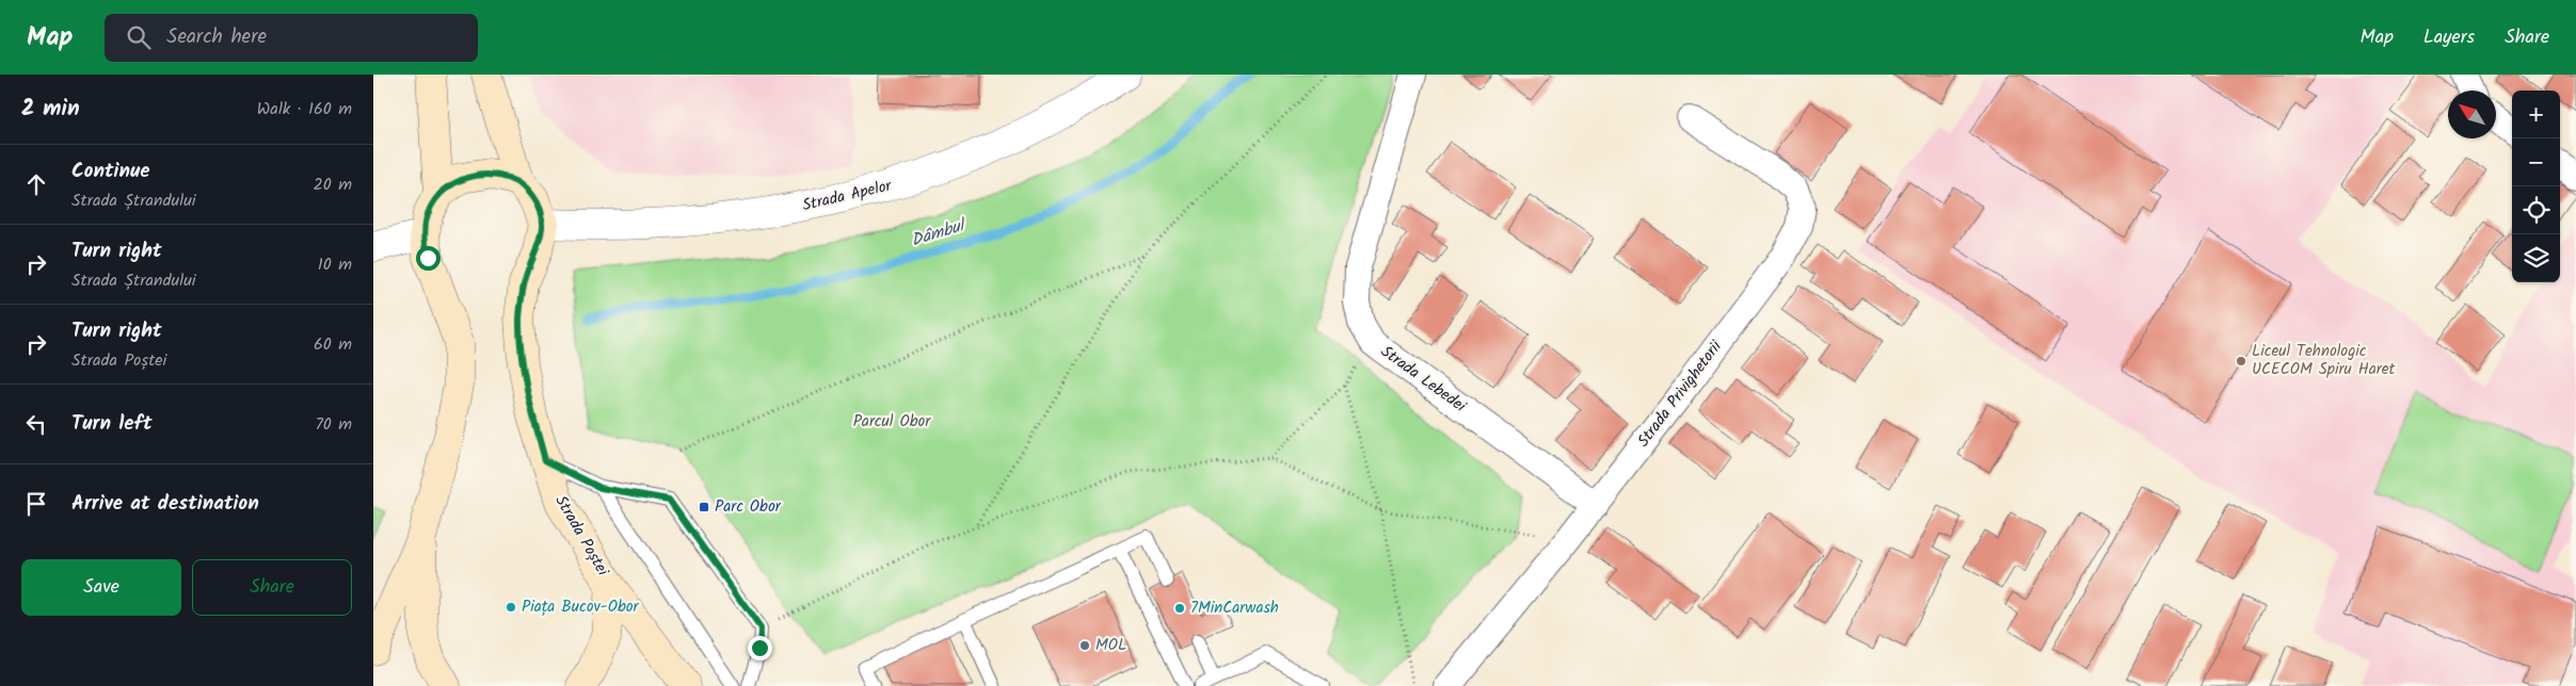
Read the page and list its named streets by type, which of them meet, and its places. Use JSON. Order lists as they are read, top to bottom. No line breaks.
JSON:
{"streets":{"main road":["Strada Poștei"],"street":["Strada Apelor","Strada Lebedei","Strada Privighetorii"]},"crossings":[["Strada Apelor","Strada Poștei"],["Strada Lebedei","Strada Privighetorii"]],"water":["Dâmbul"],"parks":["Parcul Obor"],"places":{"other":["Liceul Tehnologic UCECOM Spiru Haret","Piața Bucov-Obor","7MinCarwash","MOL"],"transit":["Parc Obor"]},"north":"top left","page":{"header":"Map","search":"Search here","nav":["Map","Layers","Share"],"heading":["2 min","Walk · 160 m"],"map_buttons":["+","−"],"list":[["Continue","Strada Ștrandului","20 m"],["Turn right","Strada Ștrandului","10 m"],["Turn right","Strada Poștei","60 m"],["Turn left","70 m"],"Arrive at destination"],"buttons":["Save","Share"]}}
